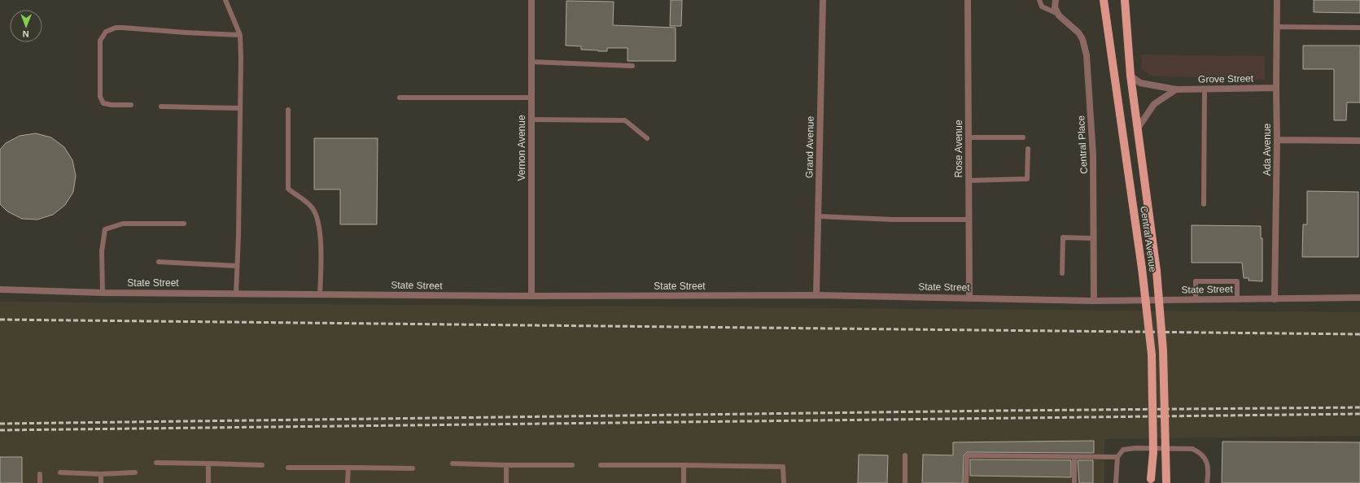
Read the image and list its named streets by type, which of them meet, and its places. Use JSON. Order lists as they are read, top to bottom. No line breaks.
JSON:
{"streets":{"main road":["Central Avenue"],"street":["Grove Street","Central Place","Grand Avenue","Vernon Avenue","Rose Avenue","Ada Avenue","State Street"]},"crossings":[["Grove Street","Ada Avenue"],["Grove Street","Central Avenue"],["Central Place","State Street"],["Grand Avenue","State Street"],["Vernon Avenue","State Street"],["Rose Avenue","State Street"],["Ada Avenue","State Street"]],"north":"bottom"}
